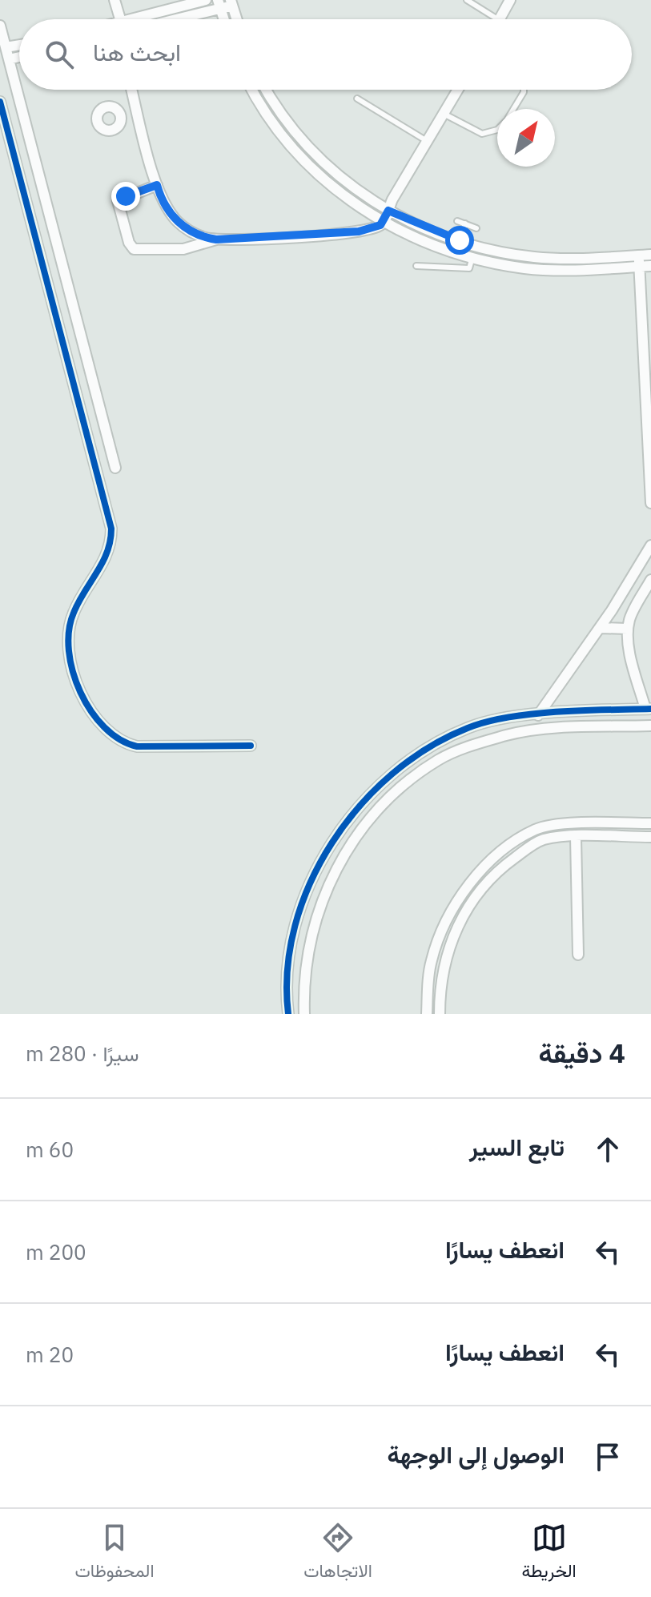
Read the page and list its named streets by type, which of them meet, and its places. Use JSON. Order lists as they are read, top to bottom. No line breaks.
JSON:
{"north":"top right","page":{"search":"ابحث هنا","heading":["4 دقيقة","سيرًا · 280 m"],"list":[["تابع السير","60 m"],["انعطف يسارًا","200 m"],["انعطف يسارًا","20 m"],"الوصول إلى الوجهة"],"nav":["الخريطة","الاتجاهات","المحفوظات"]}}
